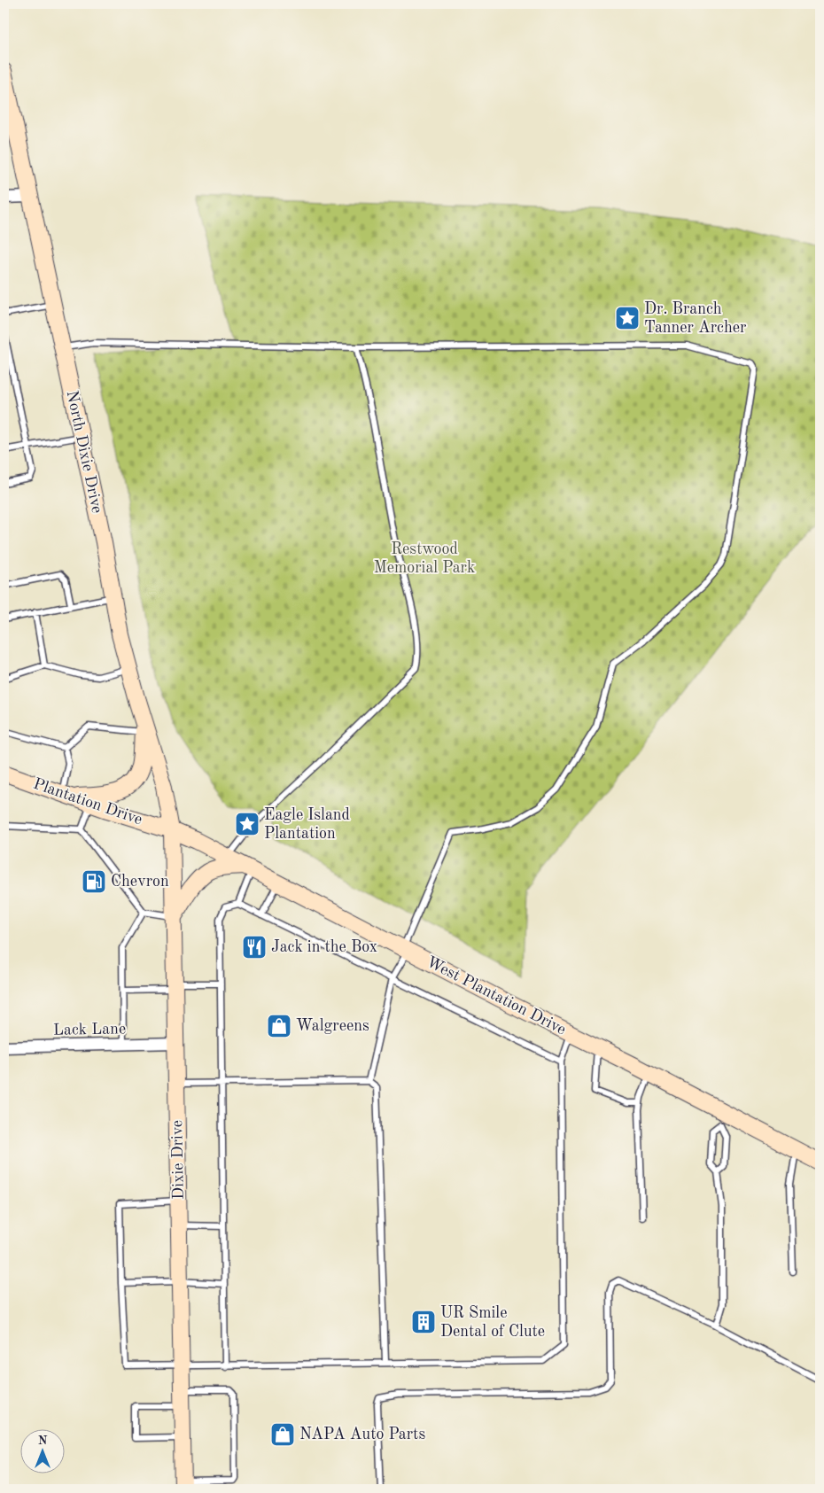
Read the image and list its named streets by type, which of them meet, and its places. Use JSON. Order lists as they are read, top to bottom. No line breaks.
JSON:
{"streets":{"main road":["North Dixie Drive","Plantation Drive","West Plantation Drive","Dixie Drive"],"street":["Lack Lane"]},"crossings":[["North Dixie Drive","Plantation Drive"],["North Dixie Drive","West Plantation Drive"],["North Dixie Drive","Dixie Drive"],["Plantation Drive","West Plantation Drive"],["Plantation Drive","Dixie Drive"],["West Plantation Drive","Dixie Drive"],["Lack Lane","Dixie Drive"]],"parks":["Restwood Memorial Park"],"places":{"place":["Dr. Branch Tanner Archer","Eagle Island Plantation"],"fuel station":["Chevron"],"restaurant":["Jack in the Box"],"shop":["Walgreens","NAPA Auto Parts"],"building":["UR Smile Dental of Clute"]},"north":"top"}
